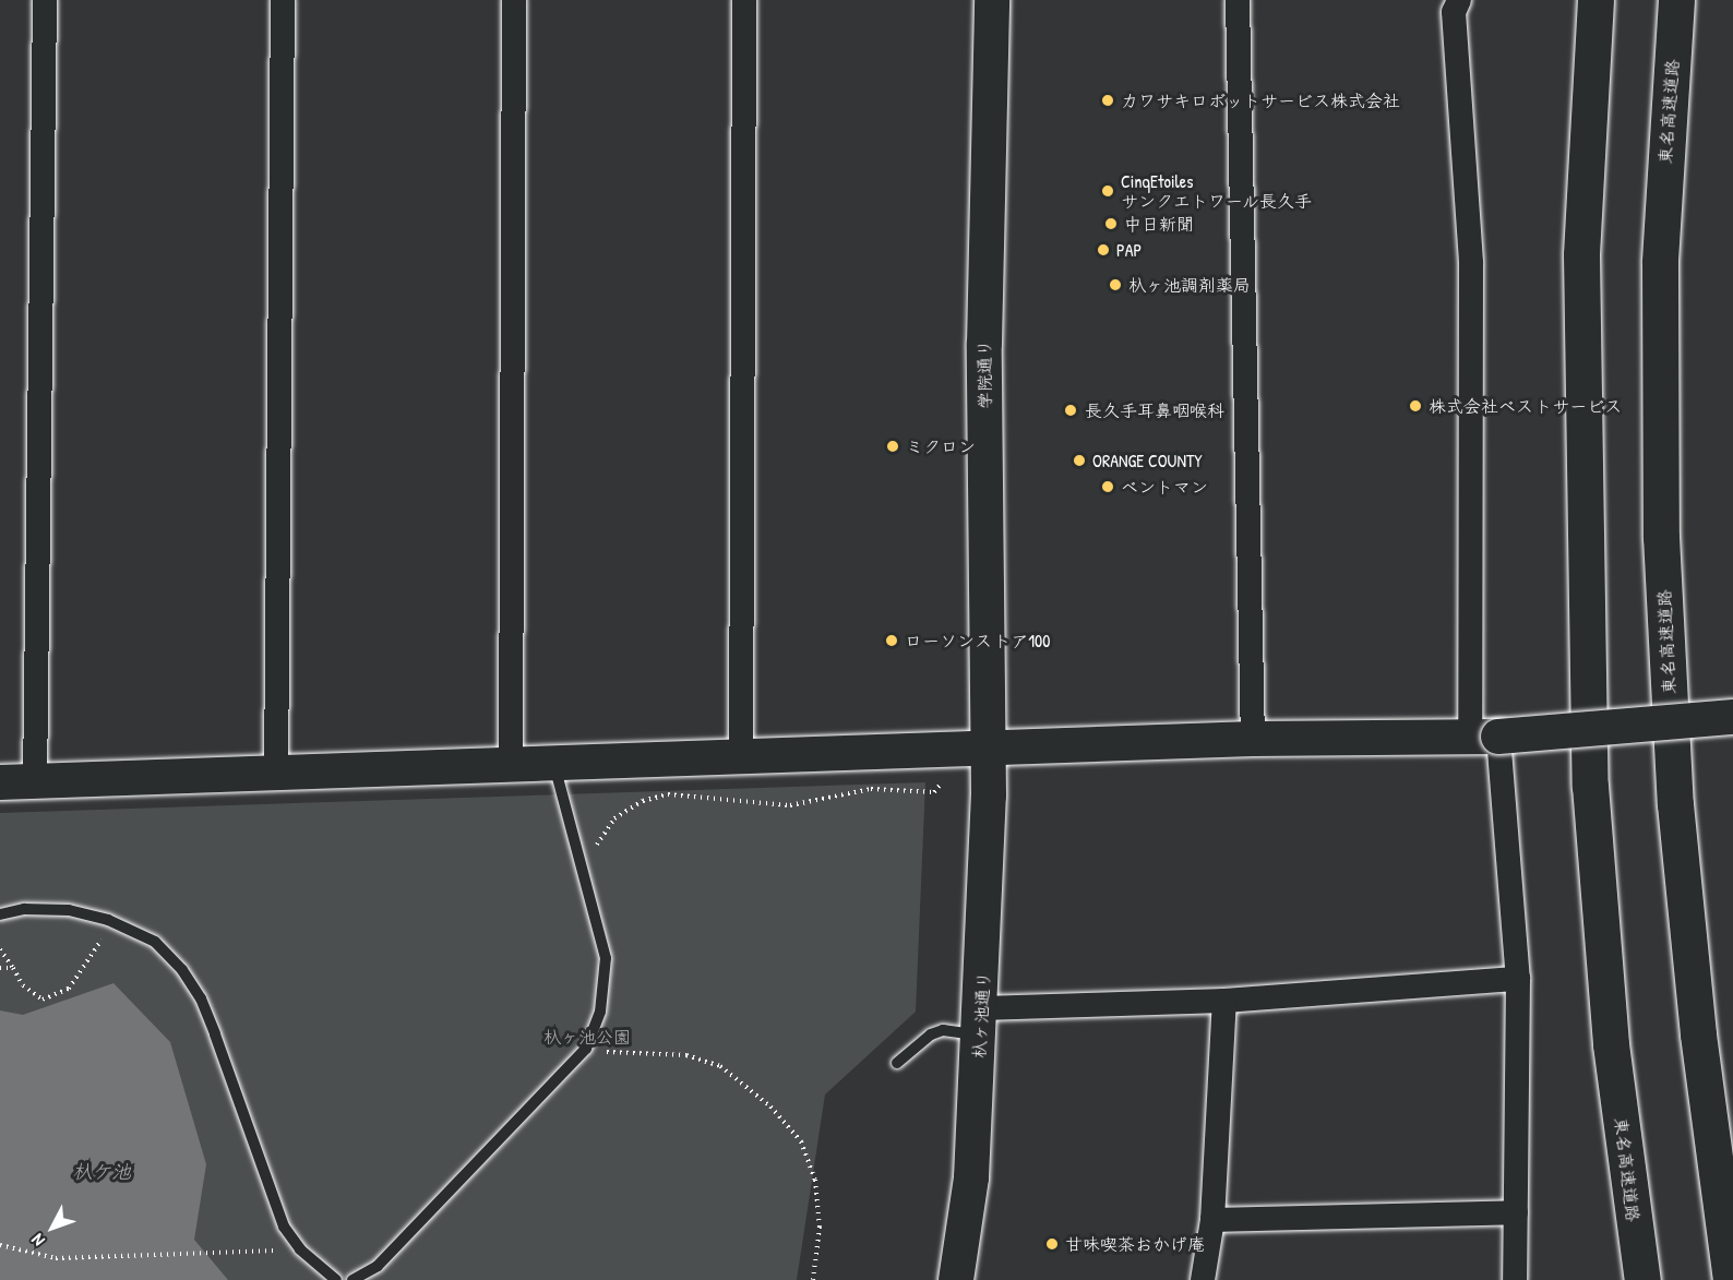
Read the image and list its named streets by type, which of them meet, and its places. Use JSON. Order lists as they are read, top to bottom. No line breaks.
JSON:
{"streets":{"highway":["東名高速道路"],"street":["学院通り","杁ヶ池通り"]},"crossings":[["学院通り","杁ヶ池通り"]],"water":["杁ケ池"],"parks":["杁ヶ池公園"],"places":["カワサキロボットサービス株式会社","CinqEtoiles サンクエトワール長久手","中日新聞","PAP","杁ヶ池調剤薬局","株式会社ベストサービス","長久手耳鼻咽喉科","ミクロン","ORANGE COUNTY","ベントマン","ローソンストア100","甘味喫茶おかげ庵"],"north":"bottom left"}
